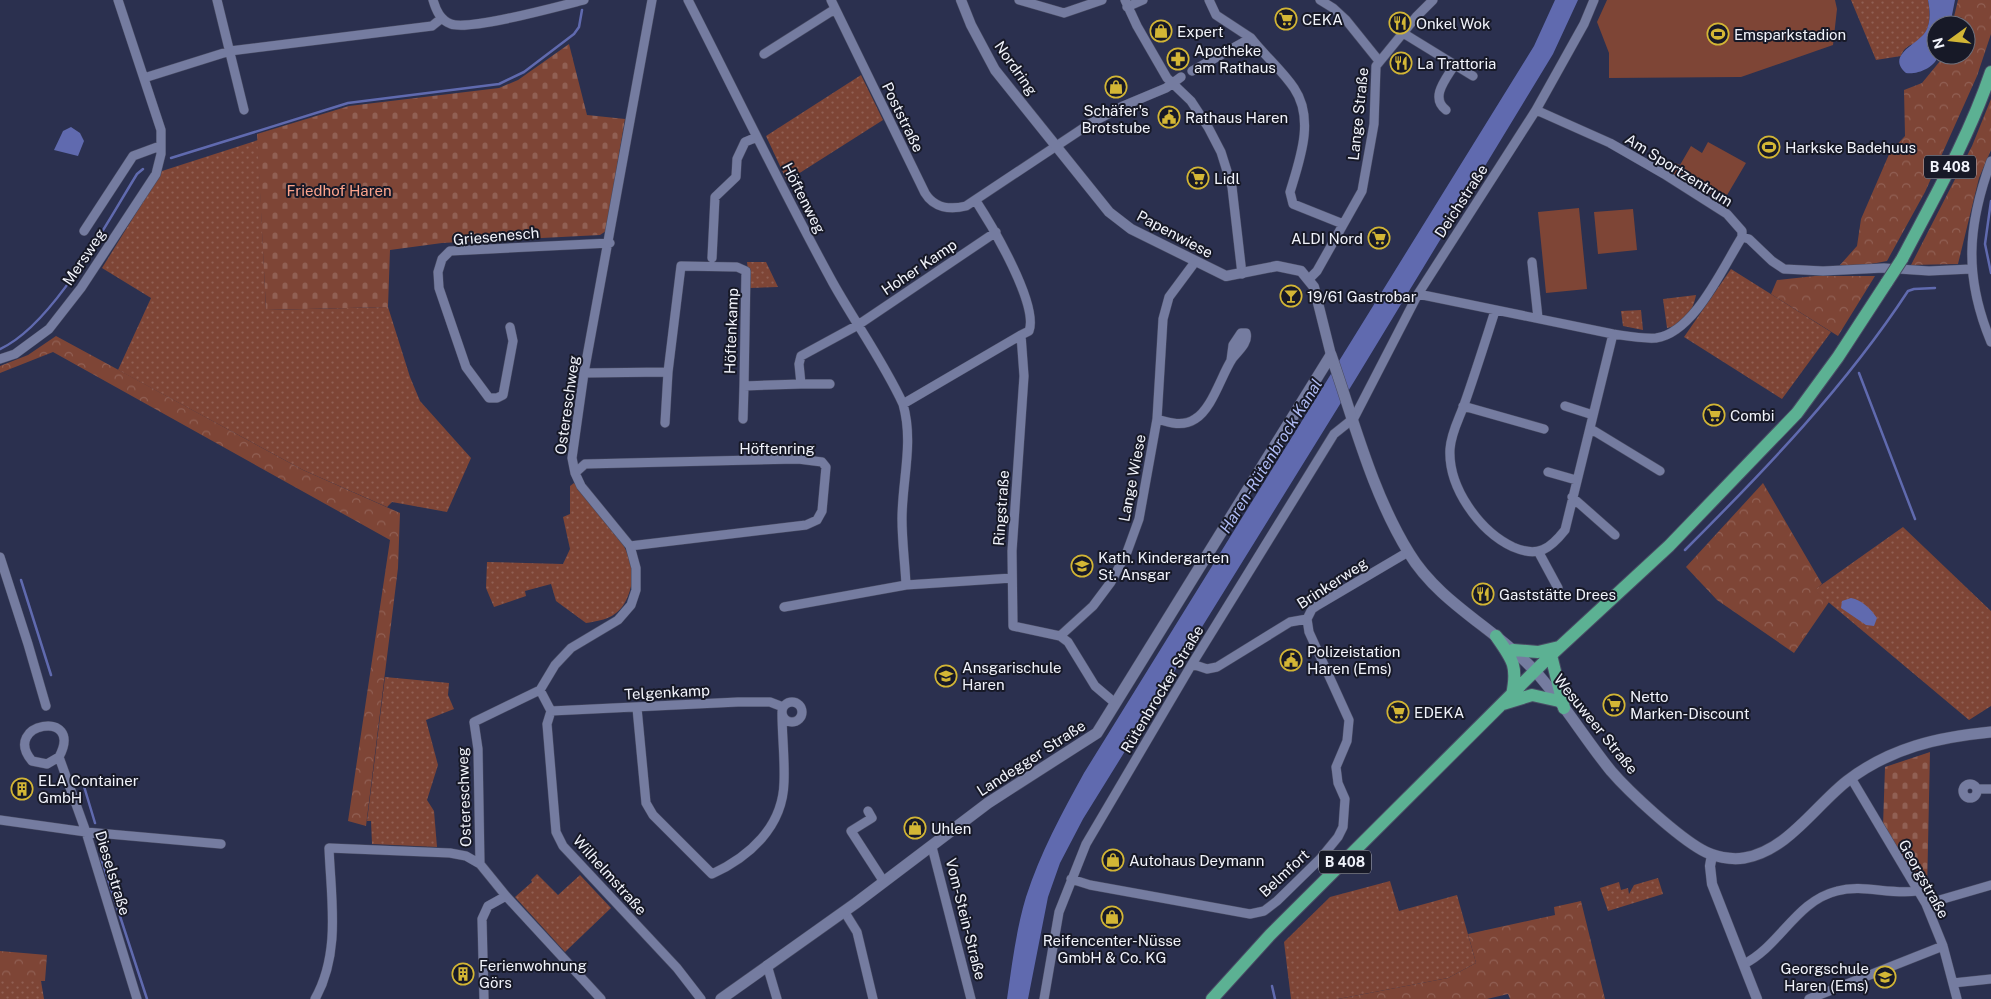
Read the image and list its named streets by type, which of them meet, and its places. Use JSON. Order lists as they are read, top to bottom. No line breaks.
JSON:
{"streets":{"main road":["B 408","Wesuweer Straße","Landegger Straße"],"street":["Nordring","Lange Straße","Poststraße","Am Sportzentrum","Höftenweg","Deichstraße","Papenwiese","Griesenesch","Mersweg","Hoher Kamp","Höftenkamp","Ostereschweg","Höftenring","Lange Wiese","Ringstraße","Brinkerweg","Rütenbrocker Straße","Telgenkamp","Dieselstraße","Belmfort","Wilhelmstraße","Georgstraße","Vom-Stein-Straße"]},"crossings":[["Nordring","Papenwiese"],["Lange Straße","Papenwiese"],["Poststraße","Ringstraße"],["B 408","Wesuweer Straße"],["Am Sportzentrum","Deichstraße"],["Höftenweg","Hoher Kamp"],["Deichstraße","Rütenbrocker Straße"],["Deichstraße","Wesuweer Straße"],["Papenwiese","Lange Wiese"],["Griesenesch","Ostereschweg"],["Hoher Kamp","Ringstraße"],["Ostereschweg","Höftenring"],["Lange Wiese","Ringstraße"],["Brinkerweg","Rütenbrocker Straße"],["Brinkerweg","Wesuweer Straße"],["Brinkerweg","Belmfort"],["Rütenbrocker Straße","Wesuweer Straße"],["Rütenbrocker Straße","Belmfort"],["Telgenkamp","Wilhelmstraße"],["Wesuweer Straße","Landegger Straße"],["Wesuweer Straße","Georgstraße"],["Landegger Straße","Vom-Stein-Straße"]],"water":["Haren-Rütenbrock Kanal"],"parks":["Friedhof Haren"],"places":{"supermarket":["CEKA","Lidl","ALDI Nord","Combi","Netto Marken-Discount","EDEKA"],"restaurant":["Onkel Wok","La Trattoria","Gaststätte Drees"],"shop":["Expert","Schäfer's Brotstube","Uhlen","Autohaus Deymann","Reifencenter-Nüsse GmbH & Co. KG"],"sports":["Emsparkstadion","Harkske Badehuus"],"pharmacy":["Apotheke am Rathaus"],"public building":["Rathaus Haren","Polizeistation Haren (Ems)"],"bar":["19/61 Gastrobar"],"school or university":["Kath. Kindergarten St. Ansgar","Ansgarischule Haren","Georgschule Haren (Ems)"],"building":["ELA Container GmbH","Ferienwohnung Görs"]},"north":"left"}
